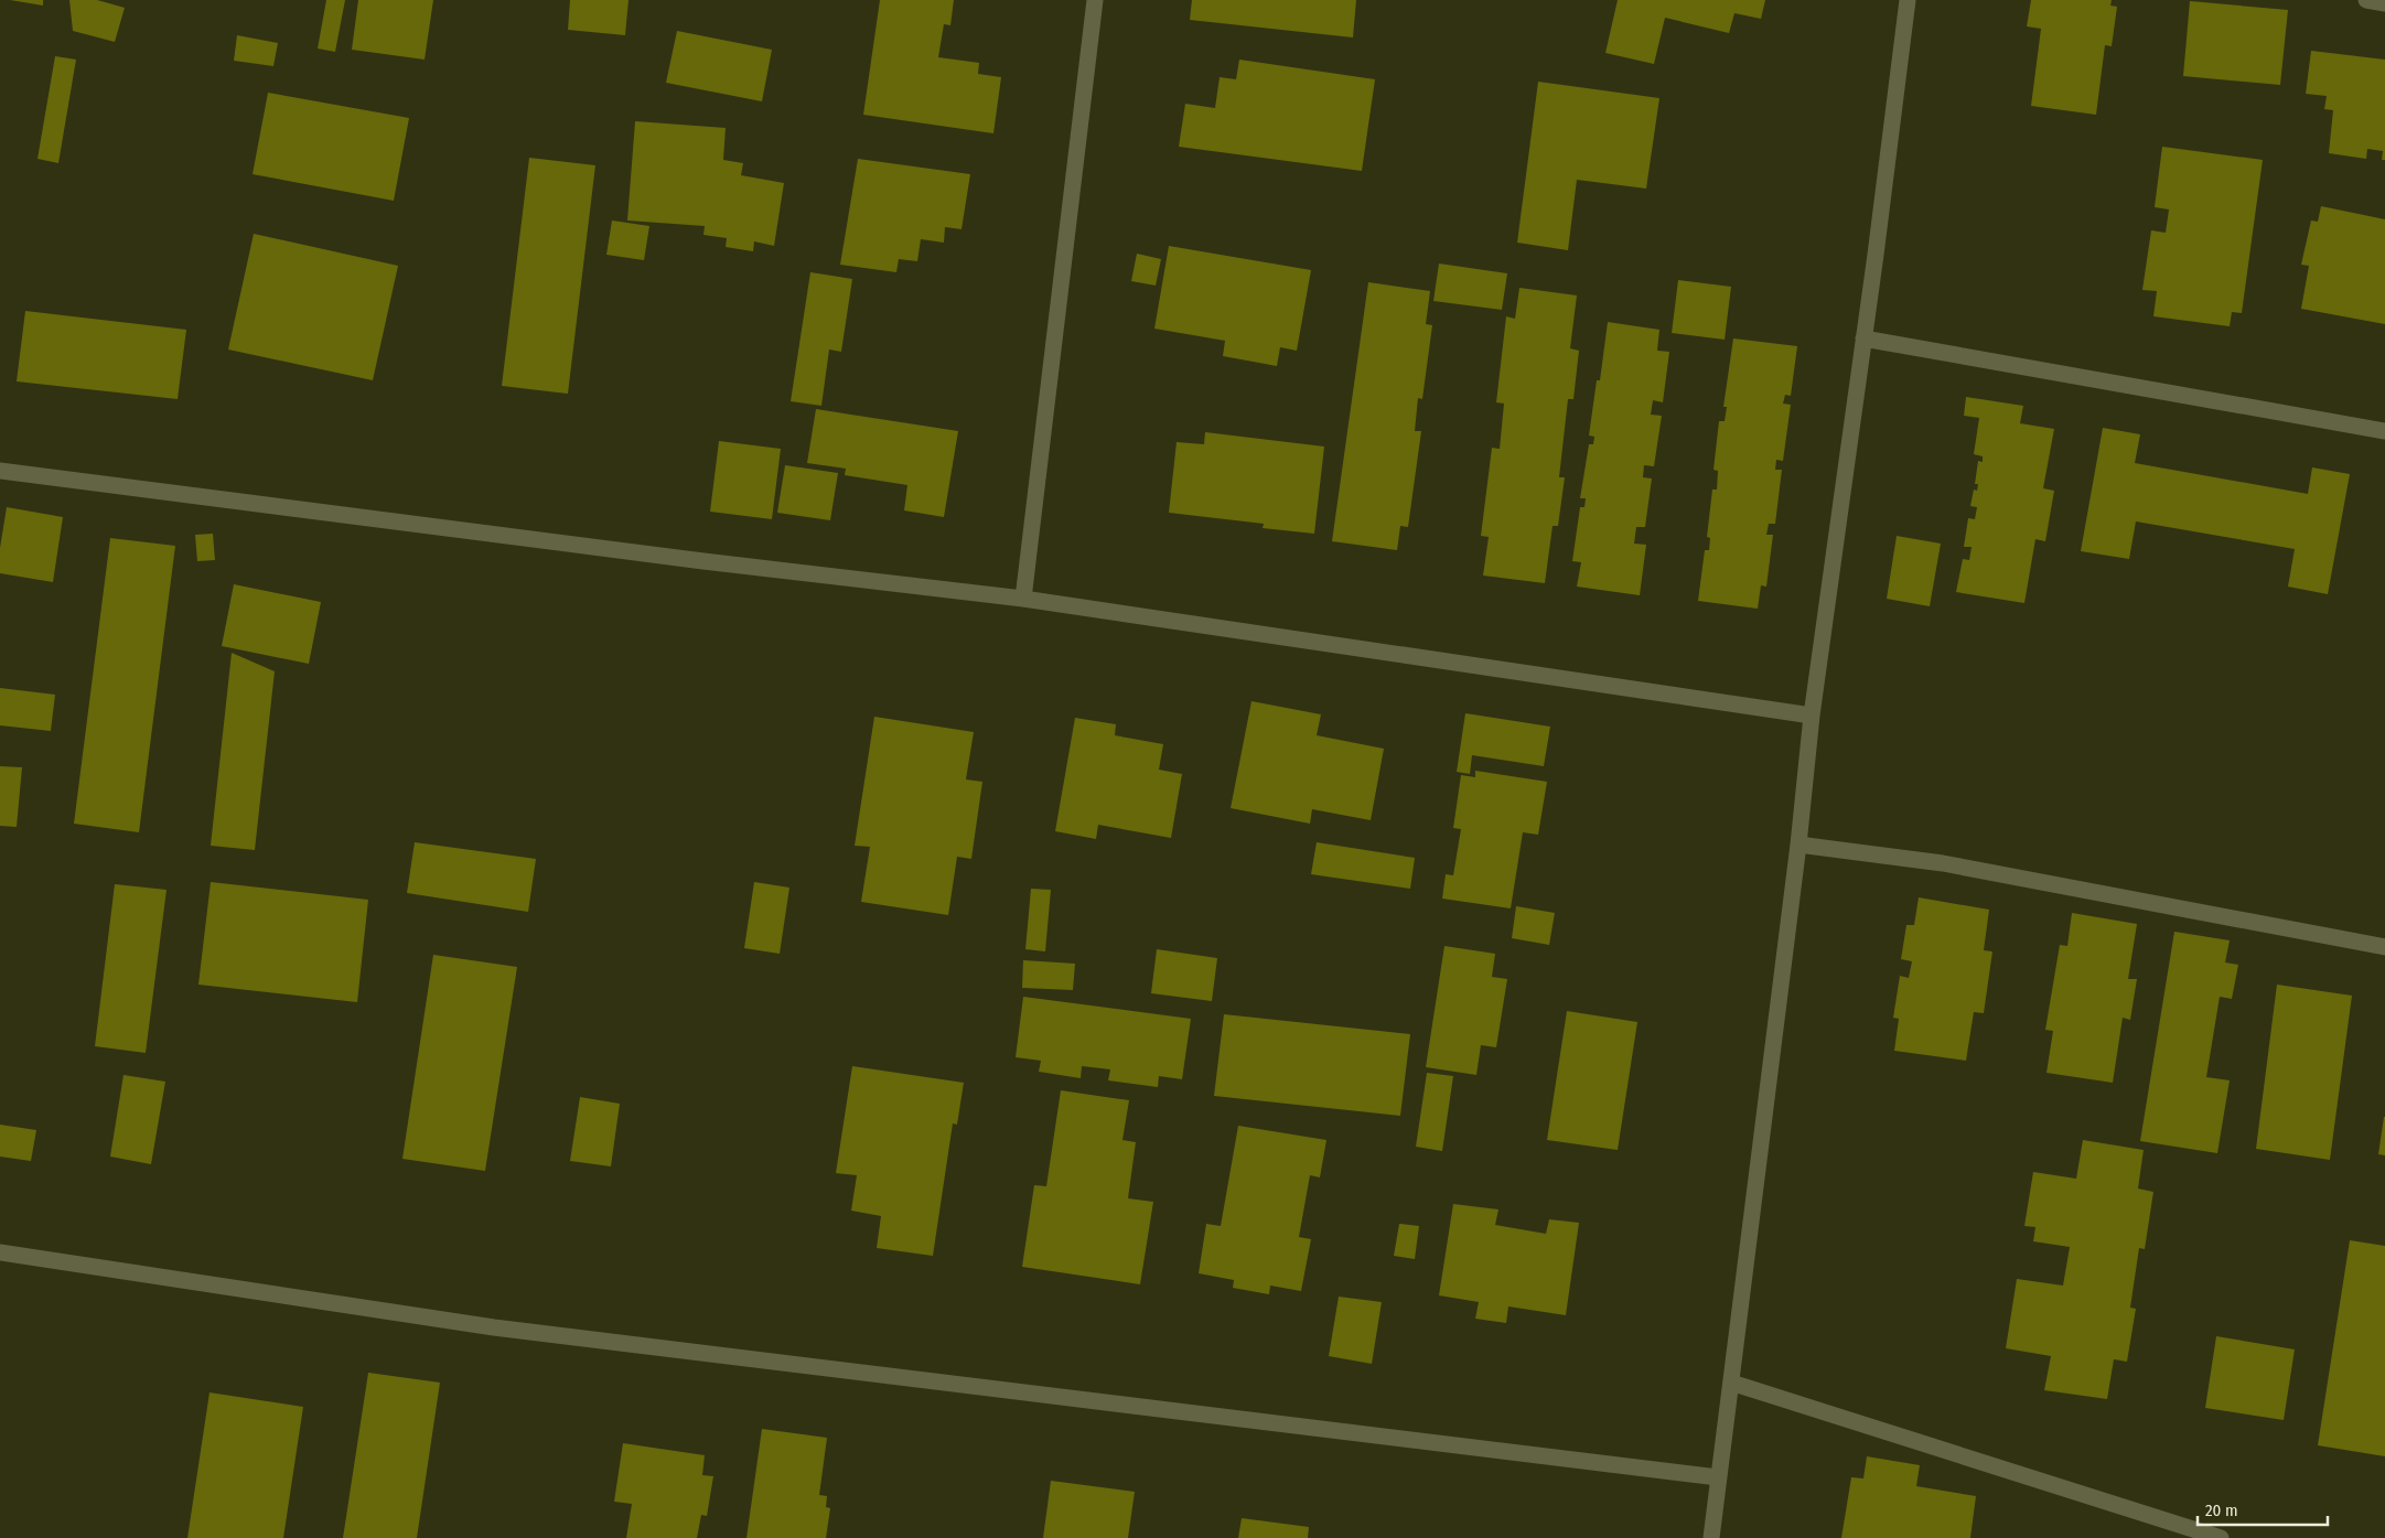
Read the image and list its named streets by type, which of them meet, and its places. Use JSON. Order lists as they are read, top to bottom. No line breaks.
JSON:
{"scale_bar":"20 m"}
